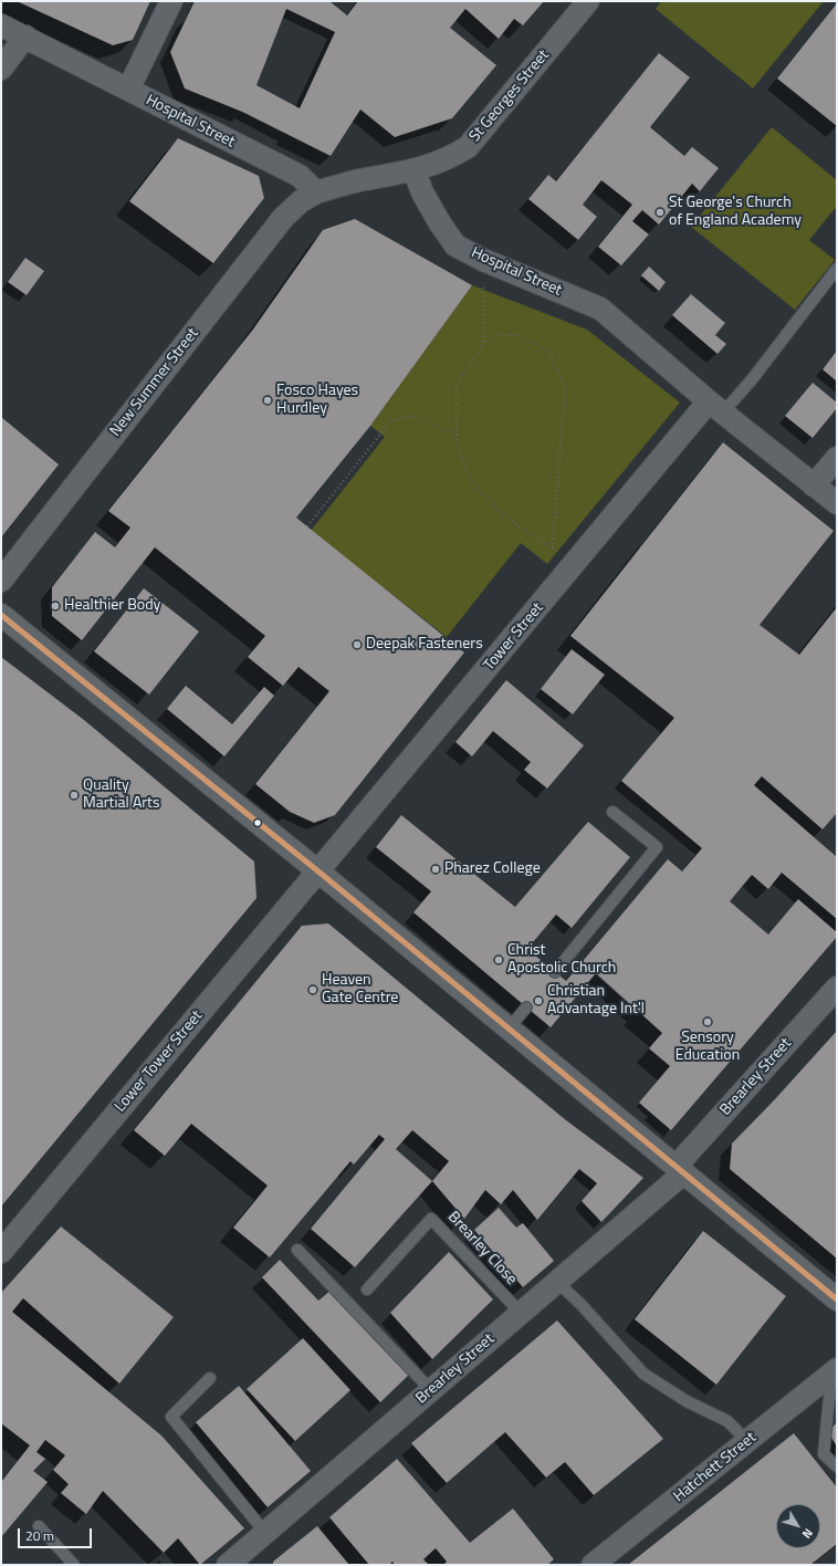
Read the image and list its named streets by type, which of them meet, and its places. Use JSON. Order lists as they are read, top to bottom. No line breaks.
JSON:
{"streets":{"street":["St Georges Street","Hospital Street","New Summer Street","Tower Street","Lower Tower Street","Brearley Street","Hatchett Street"],"lane":["Brearley Close"]},"crossings":[["St Georges Street","Hospital Street"],["Hospital Street","New Summer Street"],["Hospital Street","Tower Street"],["Tower Street","Lower Tower Street"],["Brearley Street","Brearley Close"]],"places":["St George's Church of England Academy","Fosco Hayes Hurdley","Healthier Body","Deepak Fasteners","Quality Martial Arts","Pharez College","Christ Apostolic Church","Heaven Gate Centre","Christian Advantage Int'l","Sensory Education"],"scale_bar":"20 m","north":"bottom right"}
